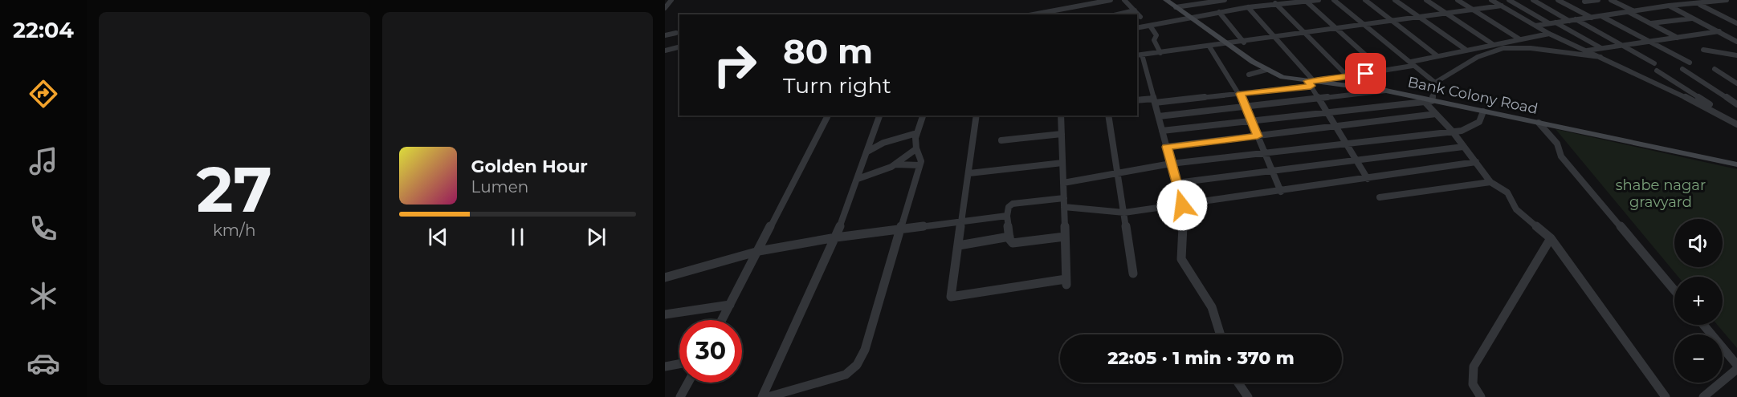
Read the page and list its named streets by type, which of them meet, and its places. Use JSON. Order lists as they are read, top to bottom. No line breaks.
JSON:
{"streets":{"street":["Bank Colony Road"]},"parks":["shabe nagar gravyard"],"page":{"tabs":"22:04","tile":["27","km/h"],"turn":["80 m","Turn right"],"song":["Golden Hour","Lumen"],"map_buttons":["+","−"],"limit":"30","trip":"22:05 · 1 min · 370 m"}}
